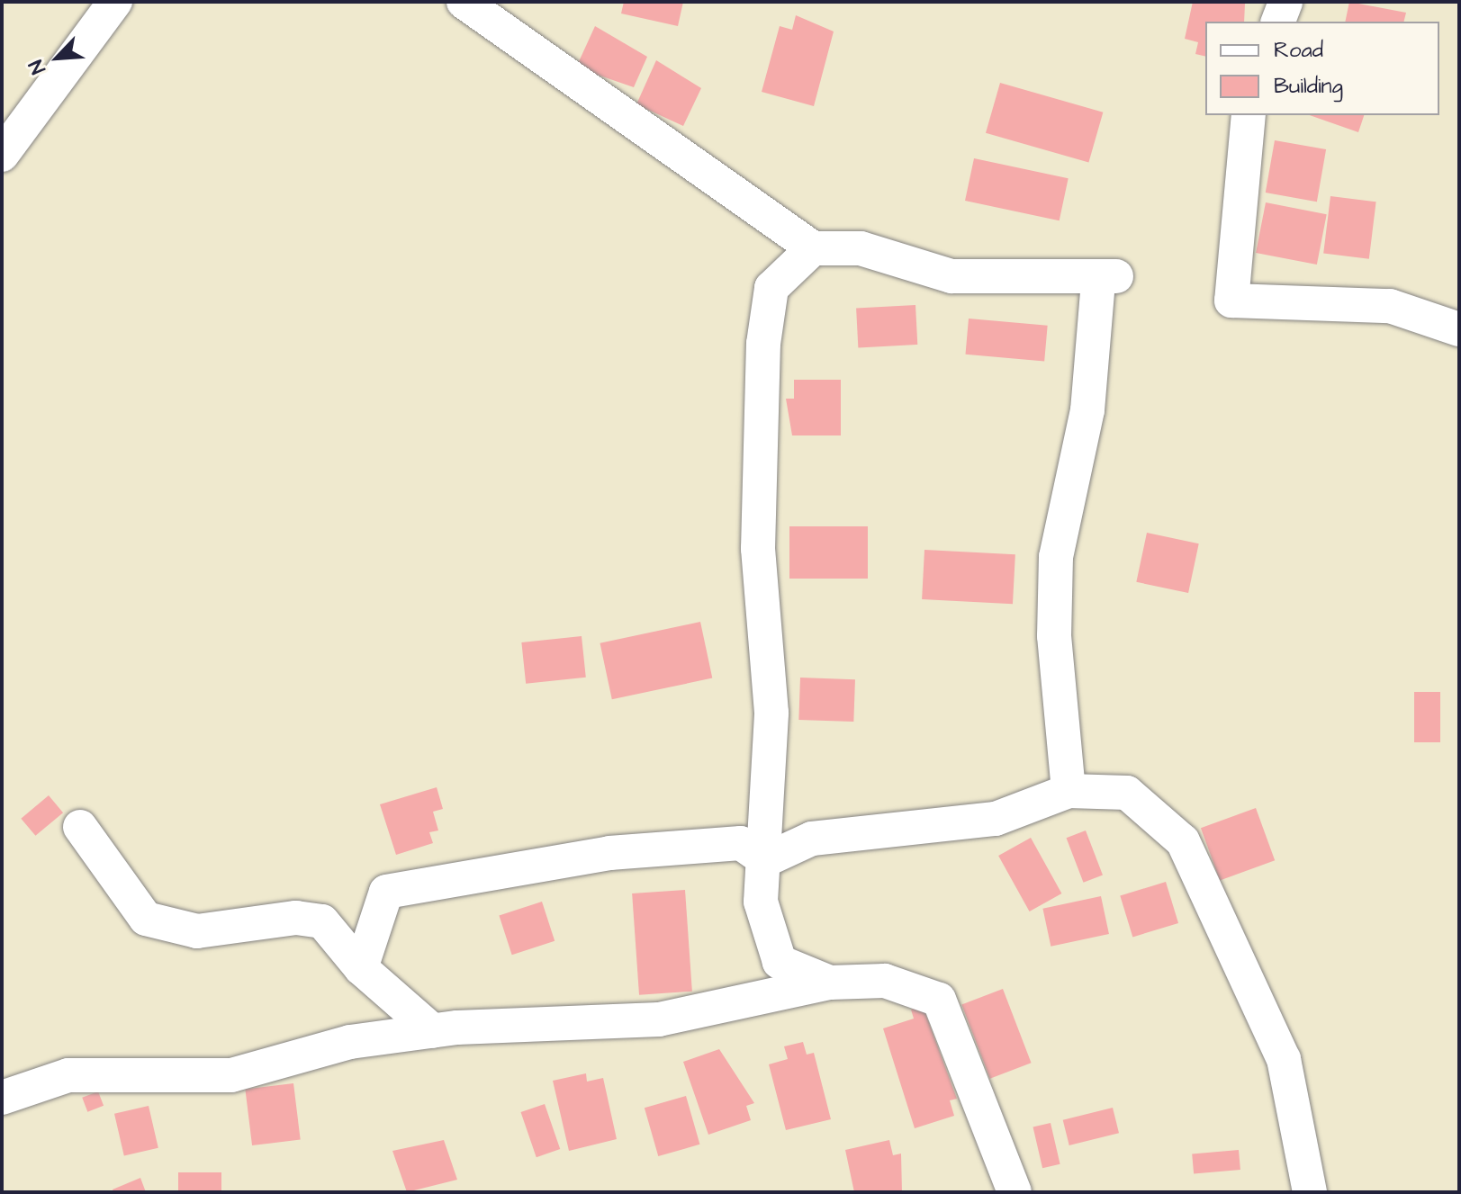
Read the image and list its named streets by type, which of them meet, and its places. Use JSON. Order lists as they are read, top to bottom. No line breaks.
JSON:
{"legend":["Road","Building"],"north":"bottom left"}
